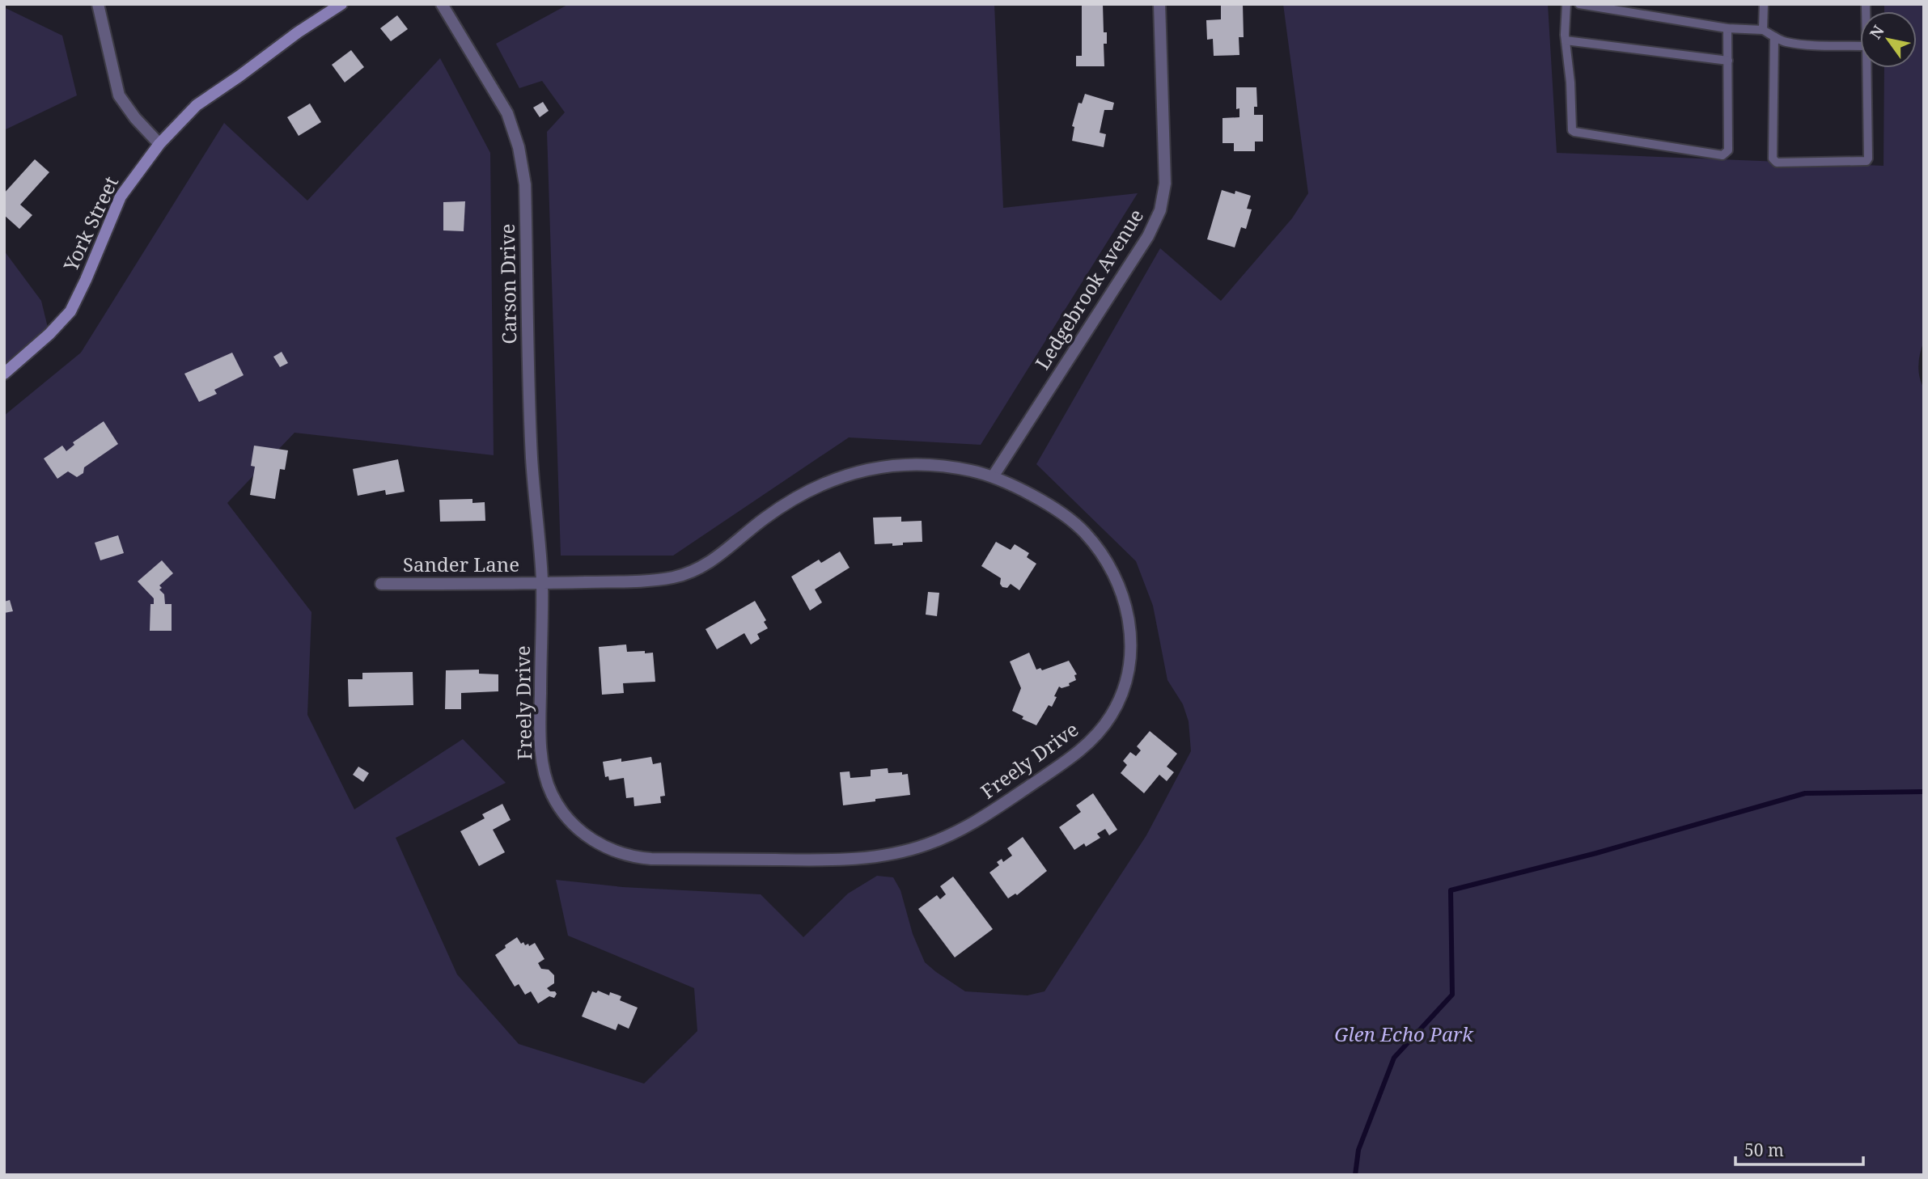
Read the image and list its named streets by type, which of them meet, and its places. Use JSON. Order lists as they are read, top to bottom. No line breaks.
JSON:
{"streets":{"street":["York Street","Carson Drive","Ledgebrook Avenue","Sander Lane","Freely Drive"]},"crossings":[["Carson Drive","Sander Lane"],["Carson Drive","Freely Drive"],["Ledgebrook Avenue","Freely Drive"],["Sander Lane","Freely Drive"]],"parks":["Glen Echo Park"],"scale_bar":"50 m","north":"top left"}
